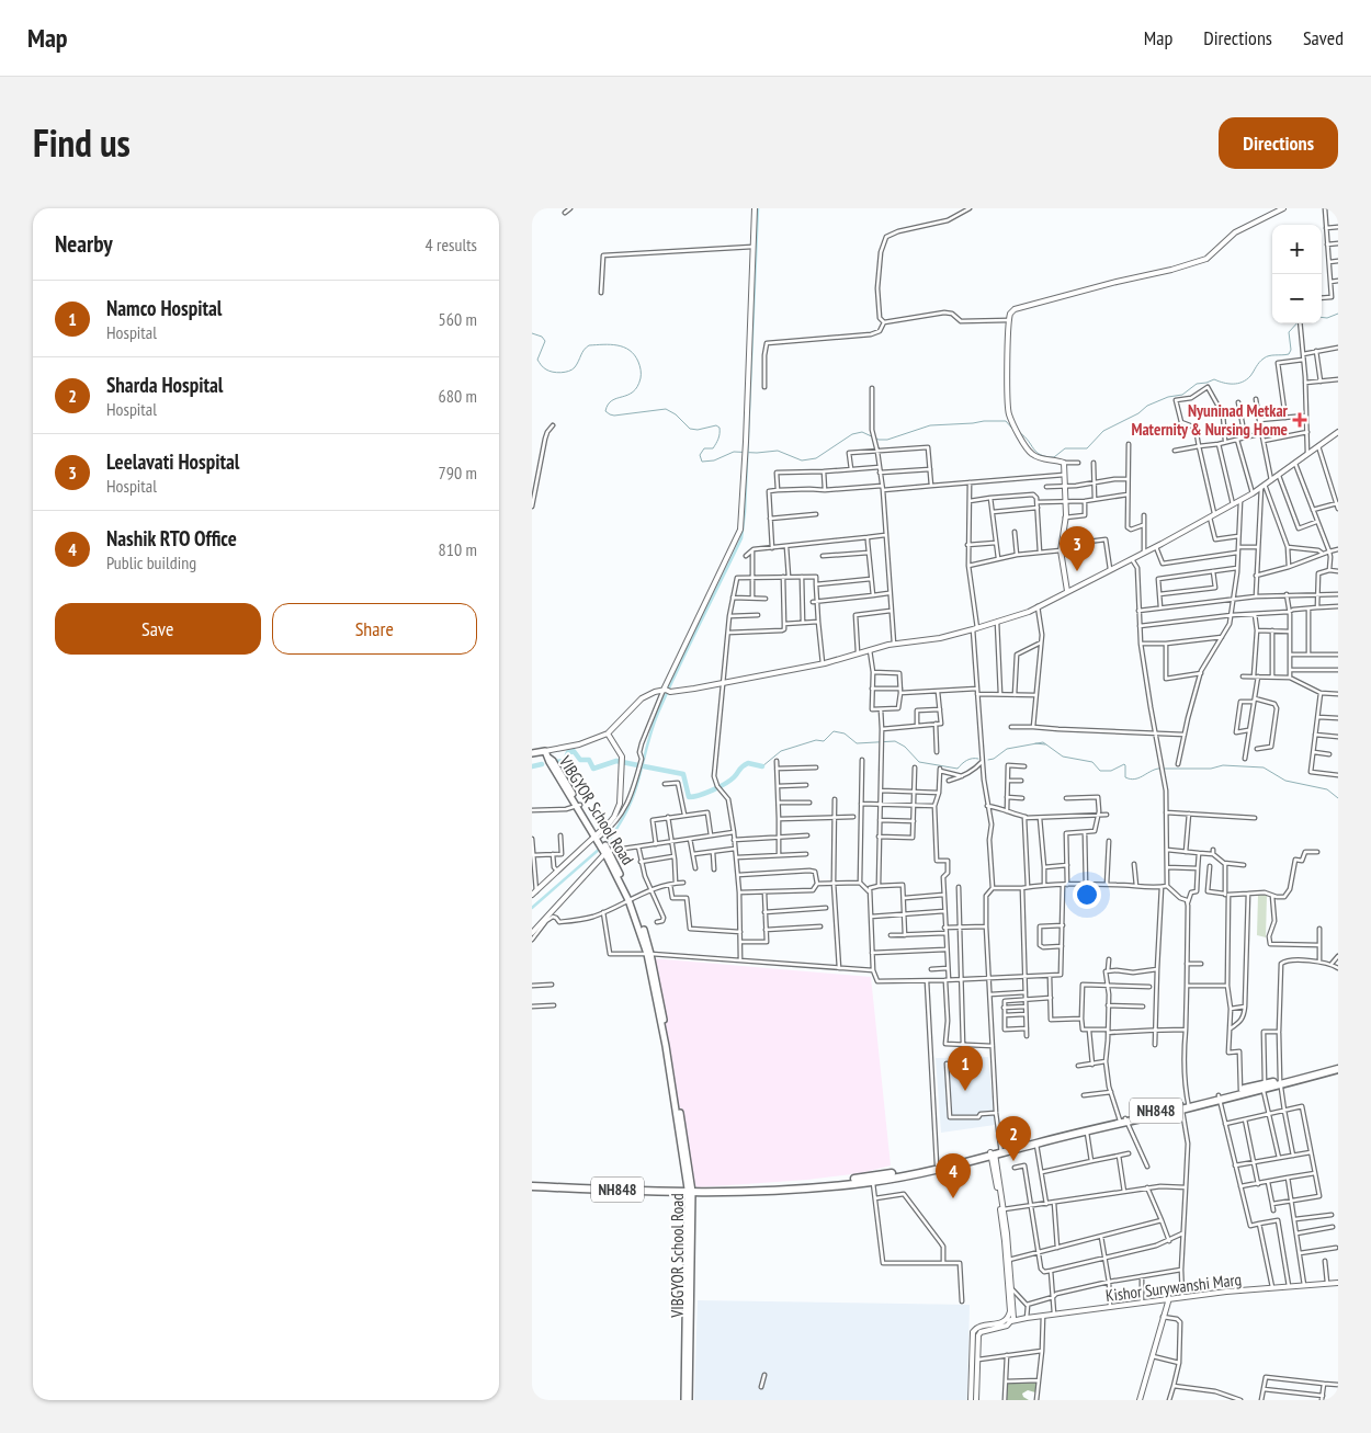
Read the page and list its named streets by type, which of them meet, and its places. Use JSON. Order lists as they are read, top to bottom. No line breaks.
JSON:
{"streets":{"highway":["NH848"],"main road":["VIBGYOR School Road"],"street":["Kishor Surywanshi Marg"]},"crossings":[["VIBGYOR School Road","NH848"]],"places":{"health":["Nyuninad Metkar Maternity & Nursing Home"]},"page":{"header":"Map","nav":["Map","Directions","Saved"],"title":"Find us","buttons":["Directions",["Save","Share"]],"heading":["Nearby","4 results"],"map_buttons":["+","−"],"list":[{"mark":"1","name":"Namco Hospital","note":"Hospital","value":"560 m"},{"mark":"2","name":"Sharda Hospital","note":"Hospital","value":"680 m"},{"mark":"3","name":"Leelavati Hospital","note":"Hospital","value":"790 m"},{"mark":"4","name":"Nashik RTO Office","note":"Public building","value":"810 m"}],"pins":["3","1","2","4"]}}
